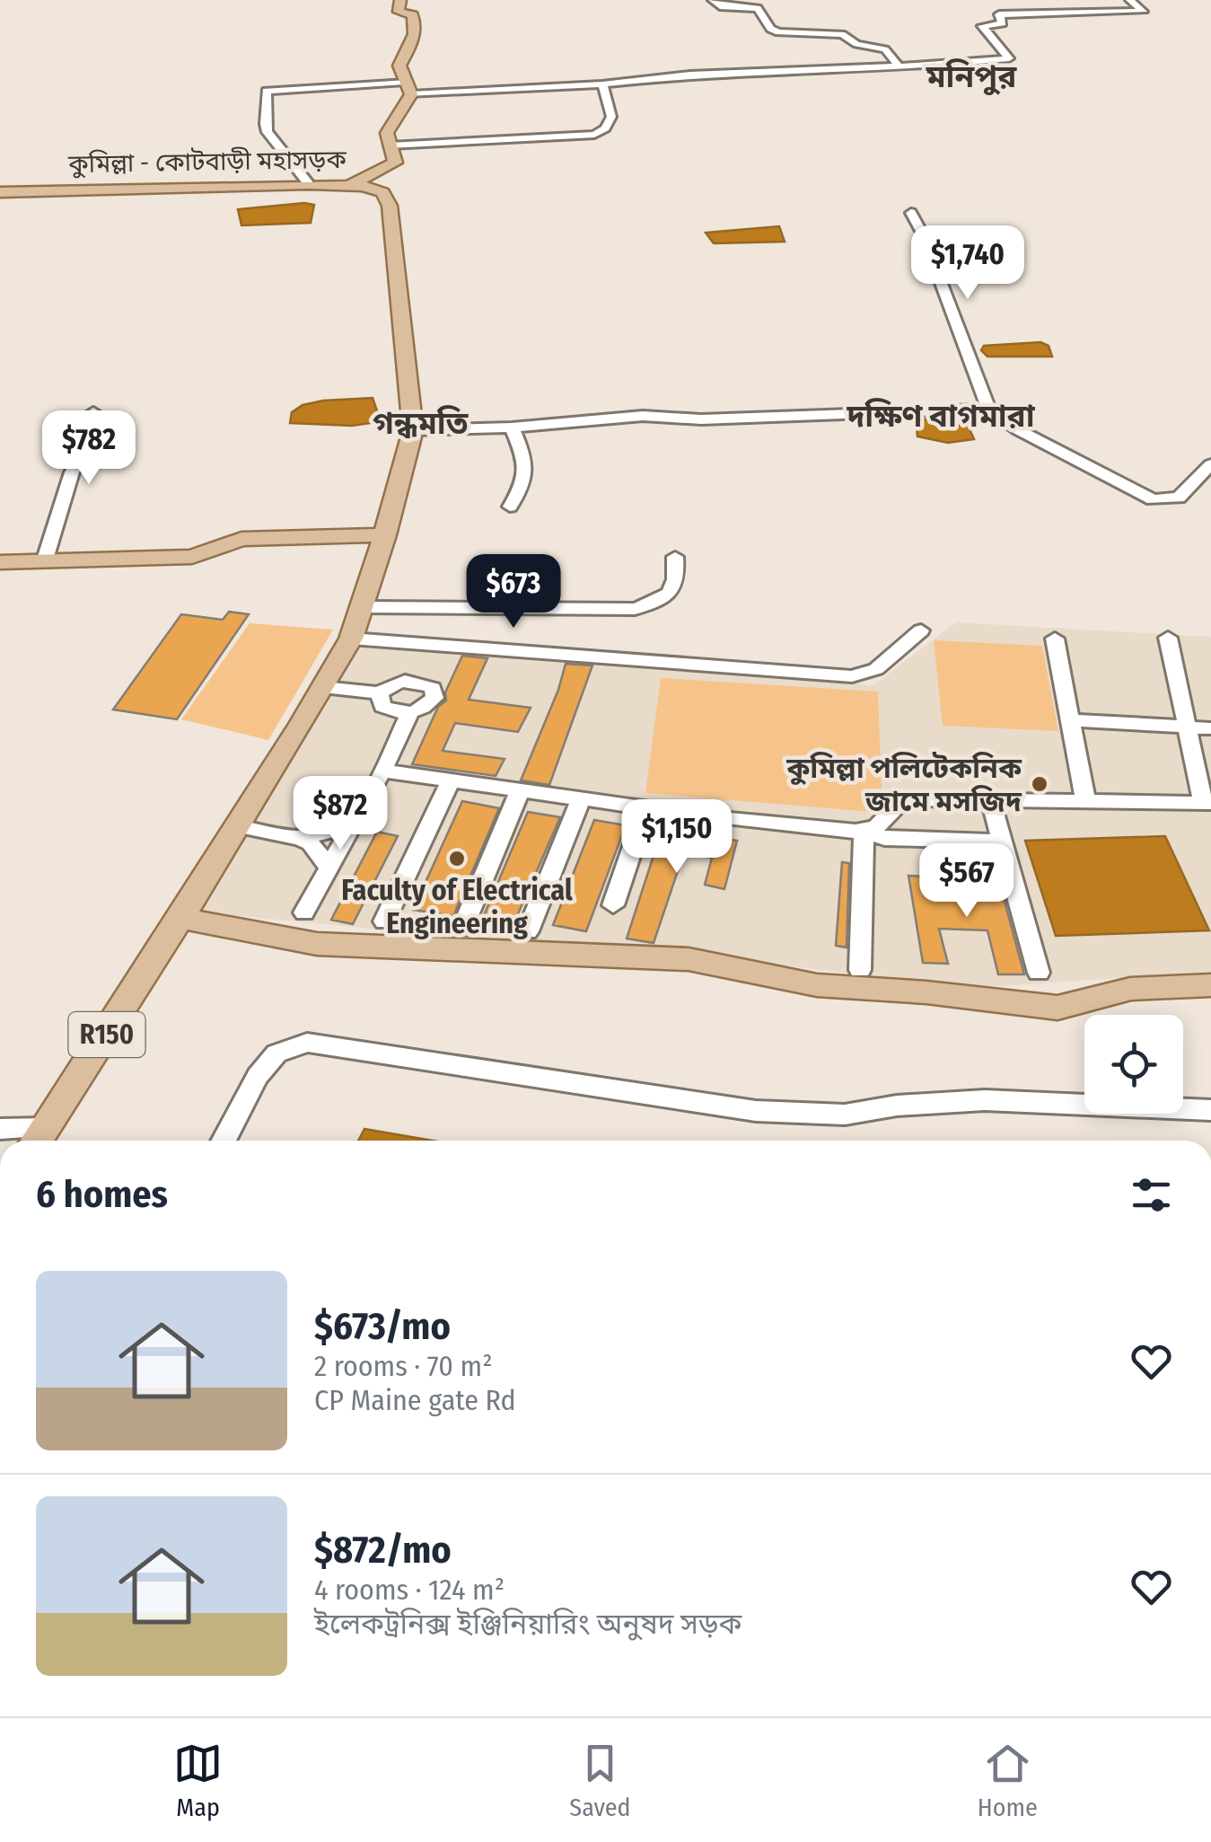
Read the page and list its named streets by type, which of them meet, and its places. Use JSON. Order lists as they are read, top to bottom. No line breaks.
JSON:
{"streets":{"main road":["কুমিল্লা - কোটবাড়ী মহাসড়ক","R150"]},"crossings":[["কুমিল্লা - কোটবাড়ী মহাসড়ক","R150"]],"districts":["মনিপুর","দক্ষিণ বাগমারা","গন্ধমতি"],"places":["কুমিল্লা পলিটেকনিক জামে মসজিদ","Faculty of Electrical Engineering"],"page":{"price":["$1,740","$782","$673","$872","$1,150","$567"],"heading":"6 homes","list":[{"name":"$673/mo","note":"2 rooms · 70 m² · CP Maine gate Rd"},{"name":"$872/mo","note":"4 rooms · 124 m² · ইলেকট্রনিক্স ইঞ্জিনিয়ারিং অনুষদ সড়ক"}],"tabs":["Map","Saved","Home"]}}
